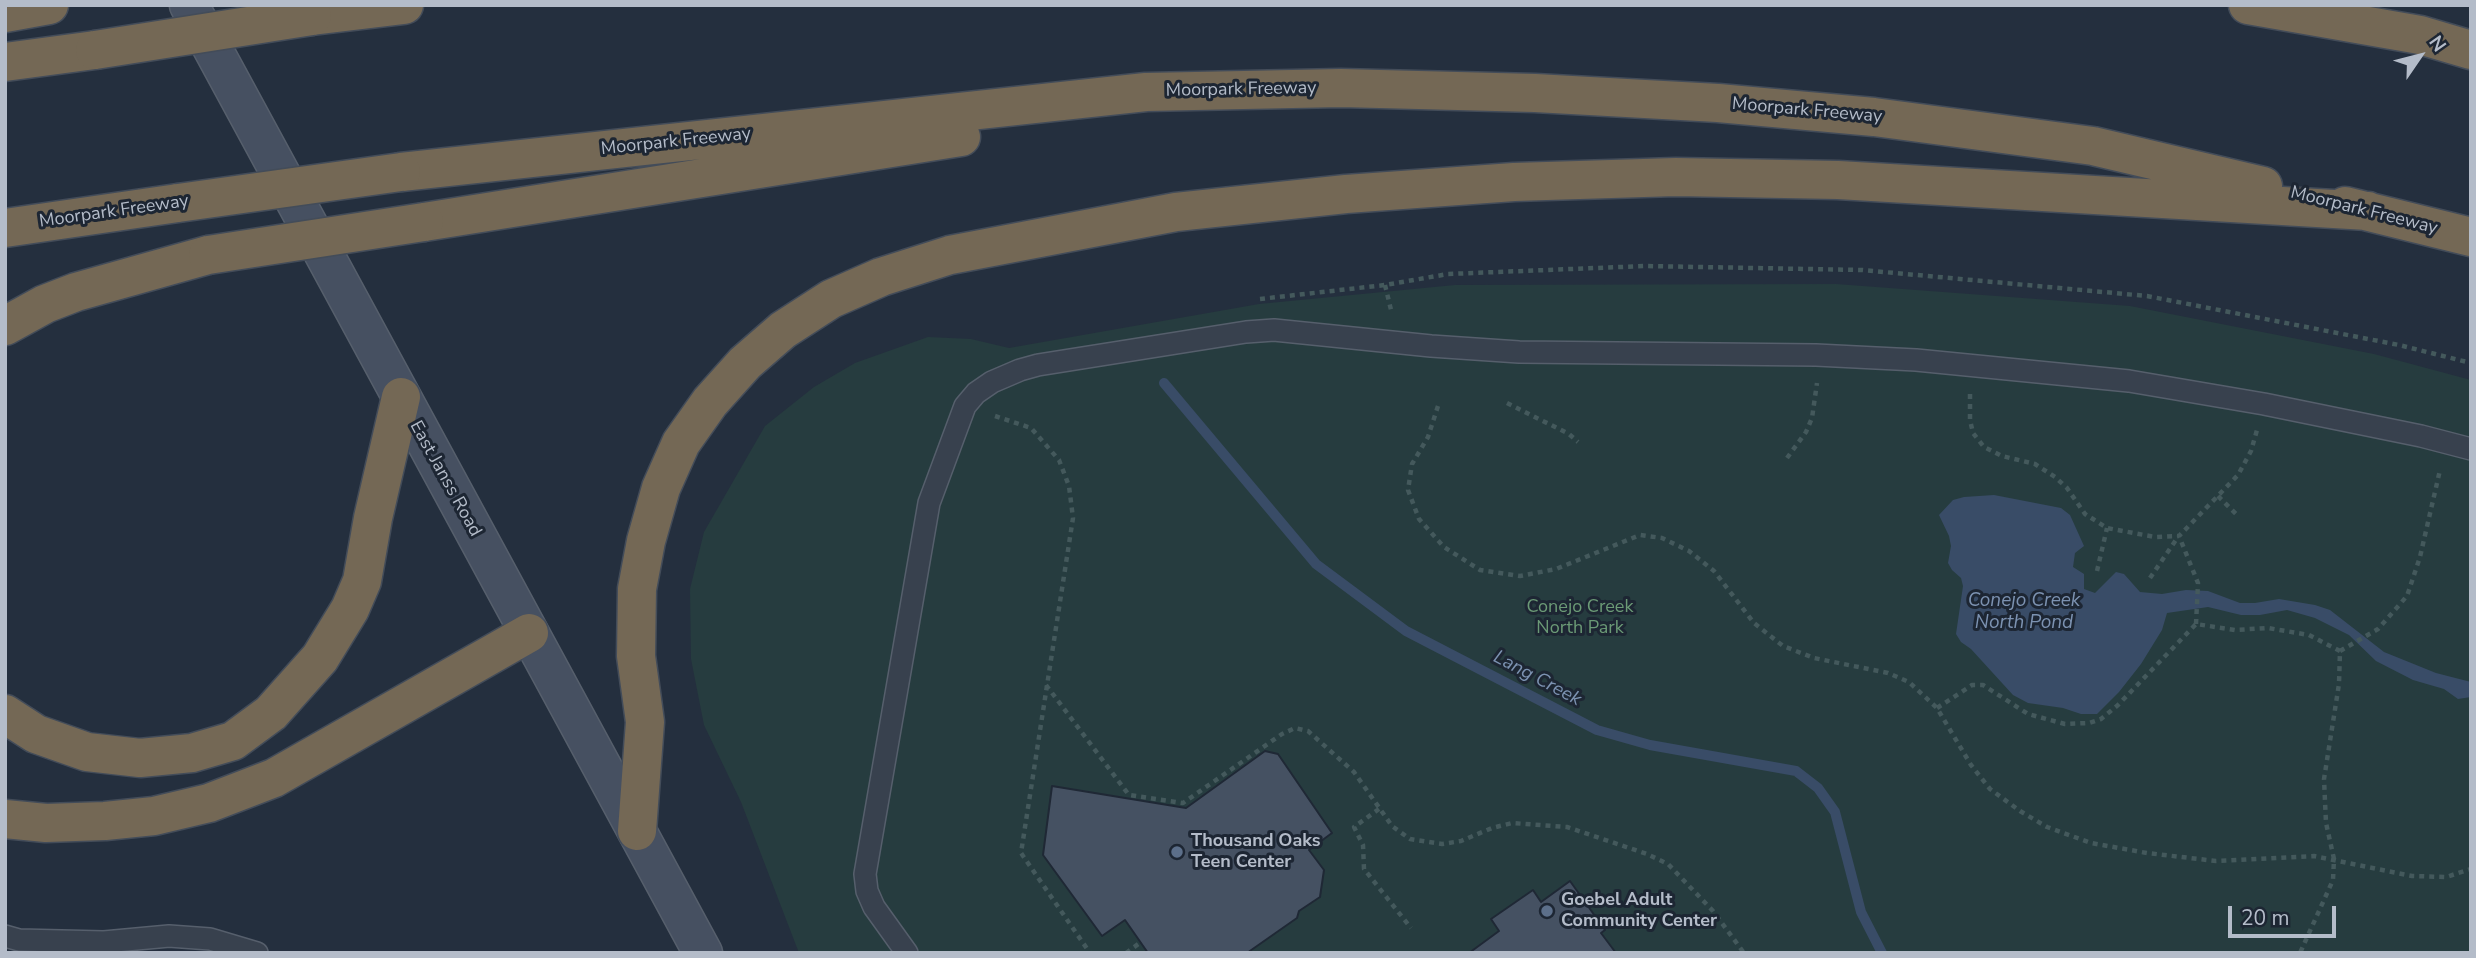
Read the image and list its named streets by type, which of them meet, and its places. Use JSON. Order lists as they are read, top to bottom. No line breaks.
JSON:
{"streets":{"highway":["Moorpark Freeway"],"main road":["East Janss Road"]},"water":["Conejo Creek North Pond","Lang Creek"],"parks":["Conejo Creek North Park"],"places":["Thousand Oaks Teen Center","Goebel Adult Community Center"],"scale_bar":"20 m","north":"top right"}
